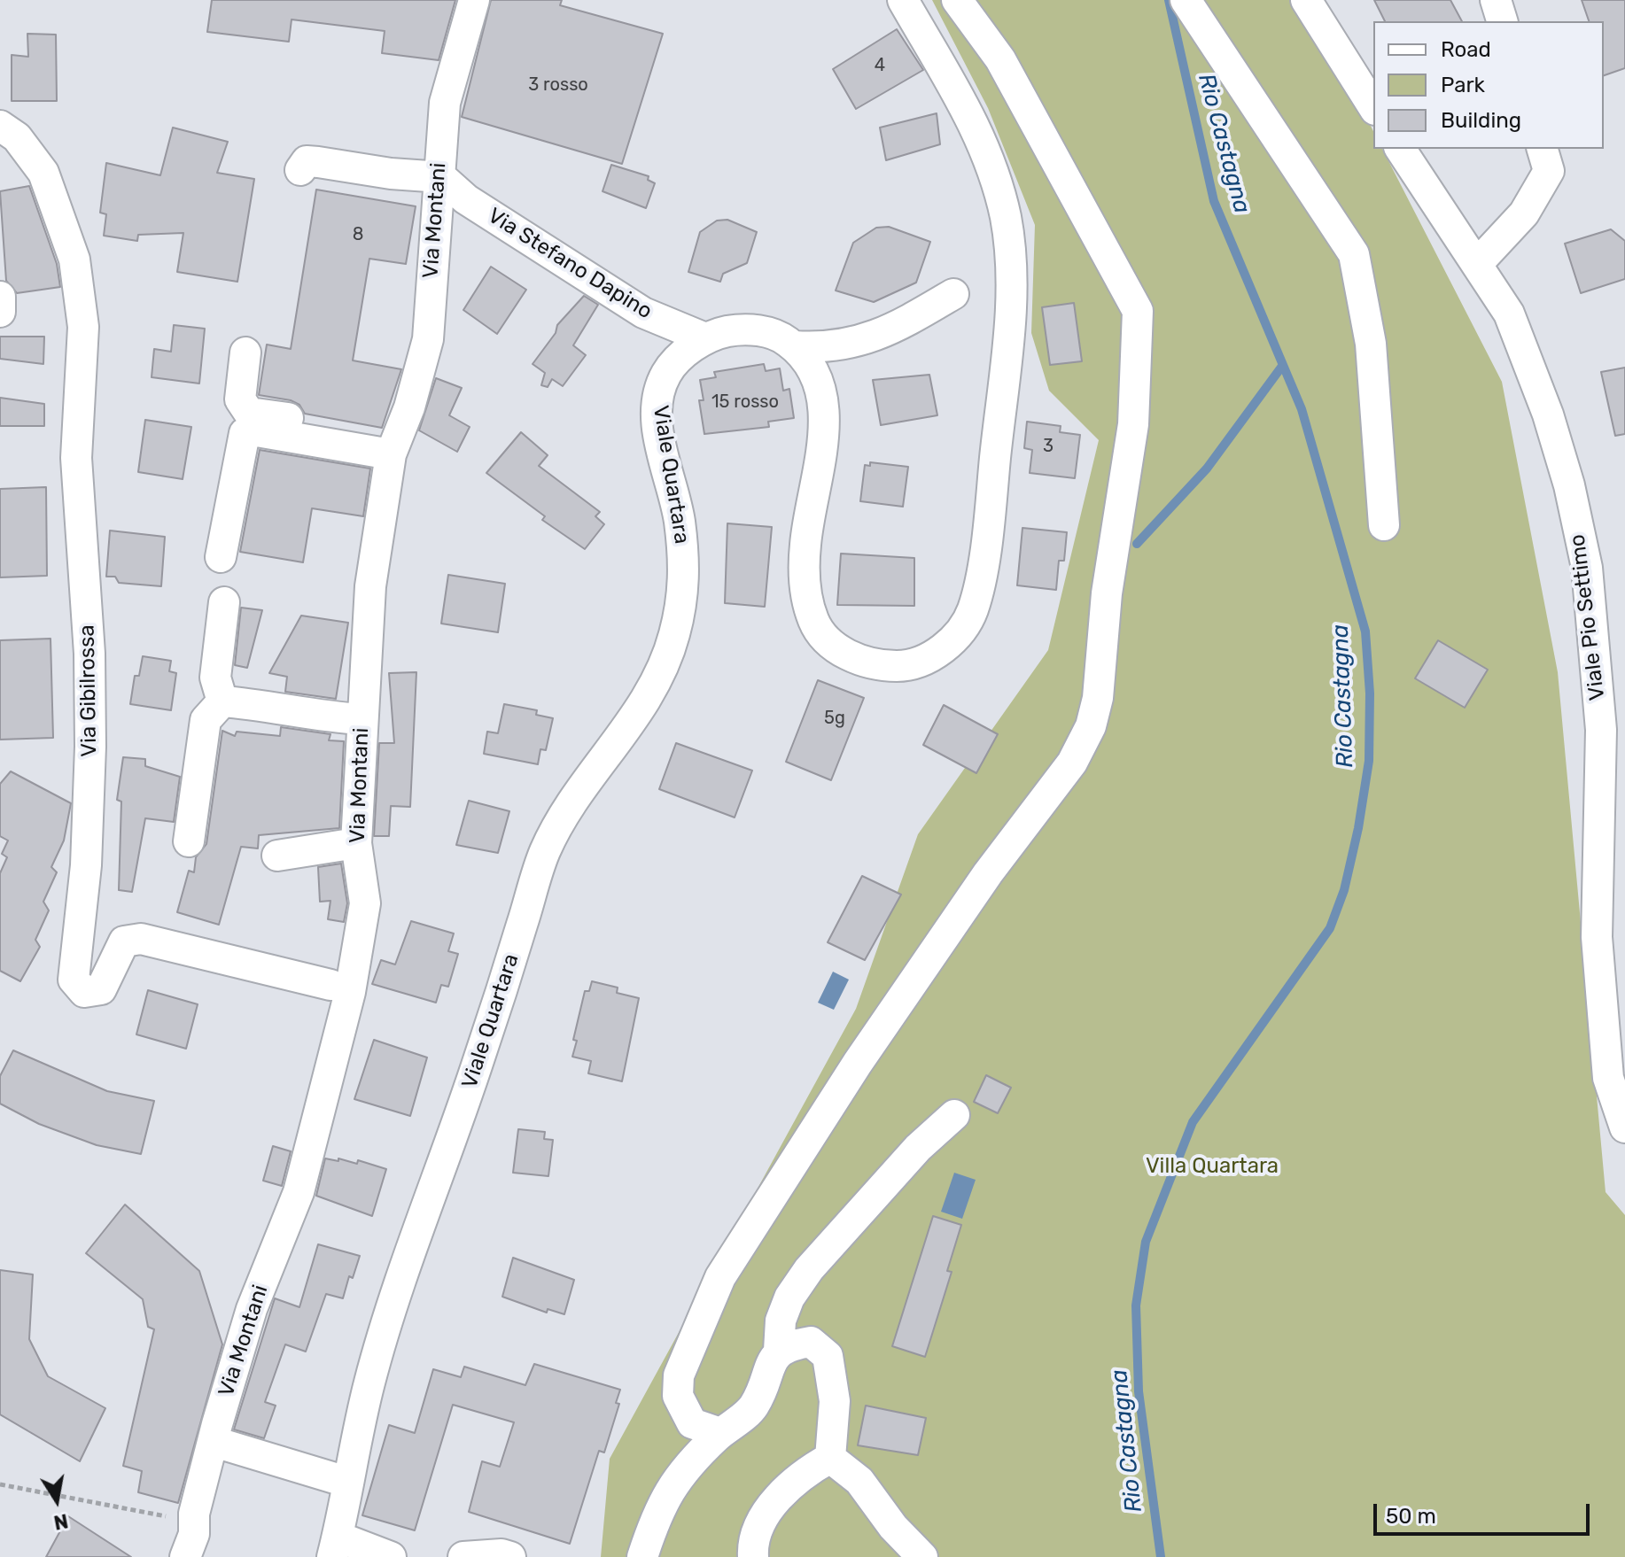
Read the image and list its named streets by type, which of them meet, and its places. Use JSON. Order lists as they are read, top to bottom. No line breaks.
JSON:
{"streets":{"street":["Via Montani","Via Stefano Dapino","Viale Quartara","Viale Pio Settimo","Via Gibilrossa"]},"crossings":[["Via Montani","Via Stefano Dapino"],["Via Stefano Dapino","Viale Quartara"]],"water":["Rio Castagna"],"parks":["Villa Quartara"],"house_numbers":["4","3 rosso","8","15 rosso","3","5g"],"legend":["Road","Park","Building"],"scale_bar":"50 m","north":"bottom"}
